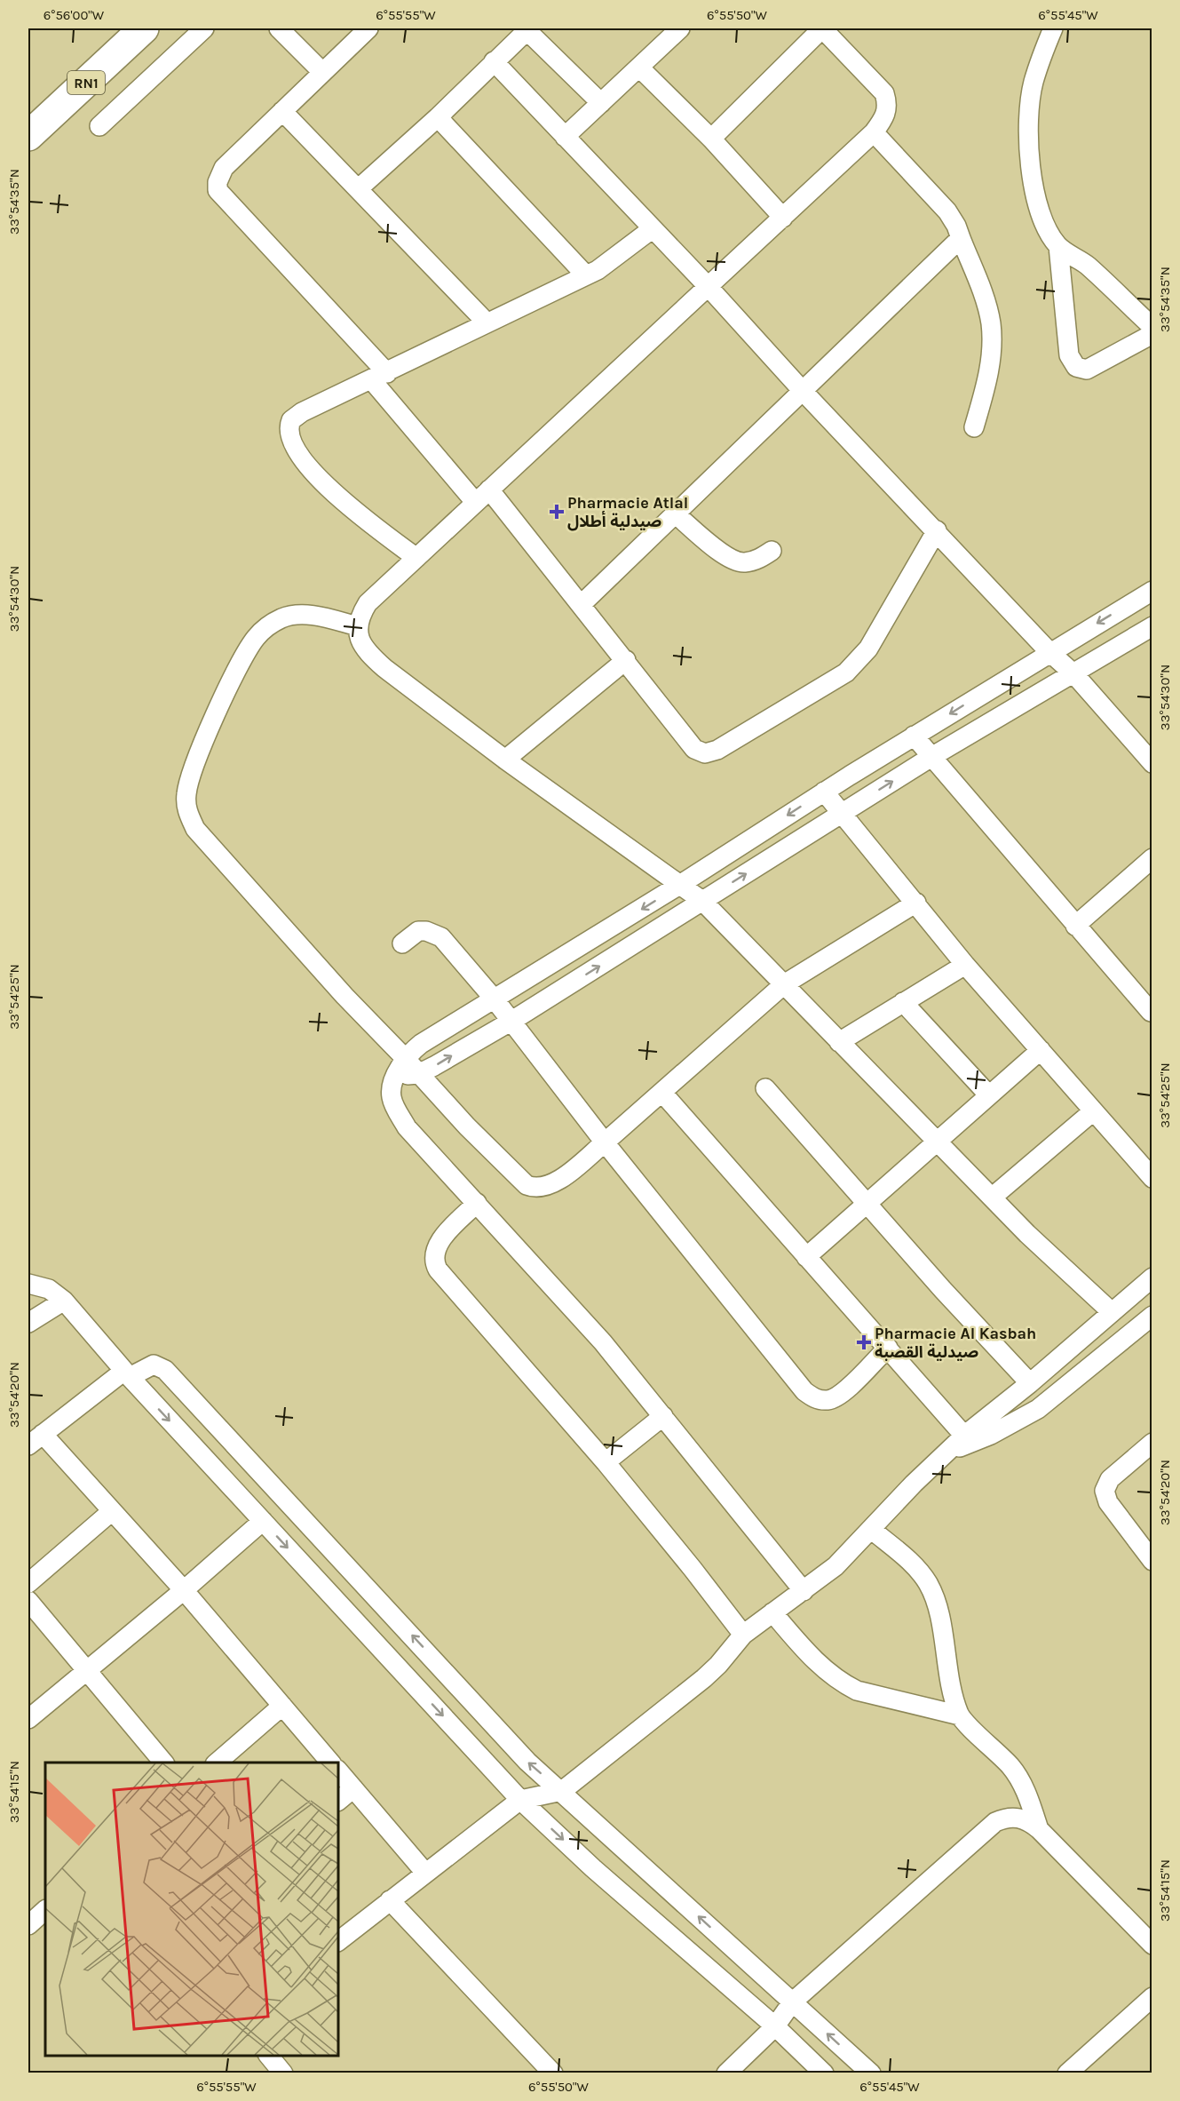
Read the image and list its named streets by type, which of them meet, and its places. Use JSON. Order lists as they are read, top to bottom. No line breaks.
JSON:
{"streets":{"main road":["RN1"]},"places":{"health":["Pharmacie Atlal صيدلية أطلال","Pharmacie Al Kasbah صيدلية القصبة"]},"coordinates":["6°56'00\"W","6°55'55\"W","6°55'50\"W","6°55'45\"W","33°54'35\"N","33°54'30\"N","33°54'25\"N","33°54'20\"N","33°54'15\"N"]}
